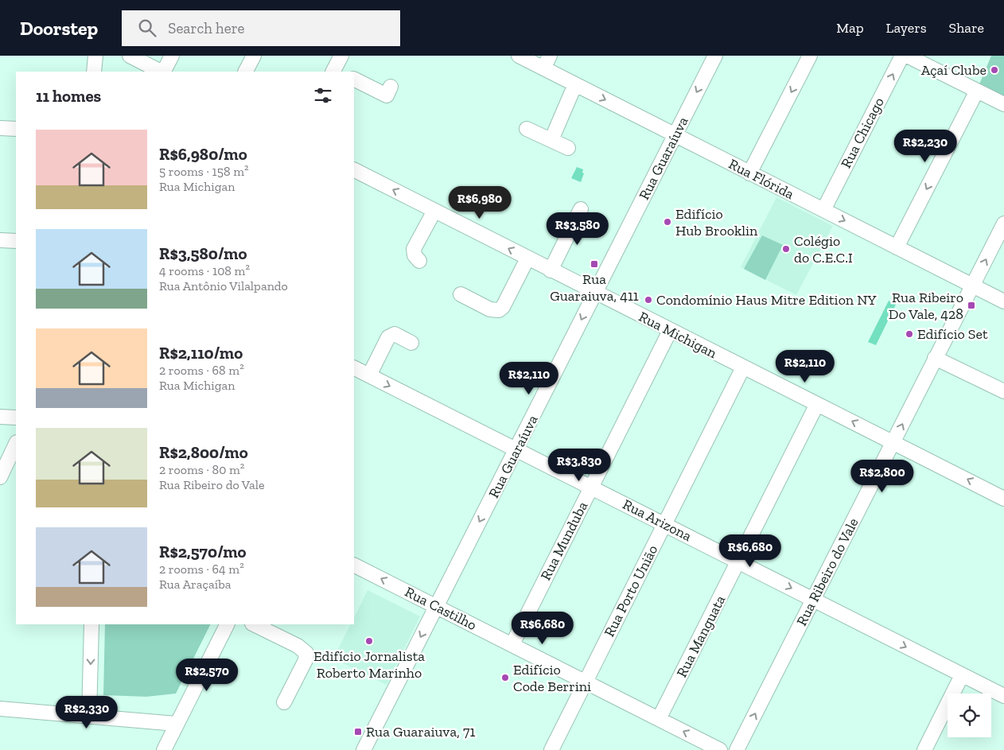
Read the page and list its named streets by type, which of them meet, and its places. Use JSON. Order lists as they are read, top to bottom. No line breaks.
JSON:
{"streets":{"street":["Rua Chicago","Rua Guaraíuva","Rua Flórida","Rua Michigan","Rua Arizona","Rua Munduba","Rua Ribeiro do Vale","Rua Porto União","Rua Castilho","Rua Manguata"]},"crossings":[["Rua Chicago","Rua Flórida"],["Rua Guaraíuva","Rua Flórida"],["Rua Guaraíuva","Rua Michigan"],["Rua Guaraíuva","Rua Arizona"],["Rua Guaraíuva","Rua Castilho"],["Rua Flórida","Rua Ribeiro do Vale"],["Rua Michigan","Rua Munduba"],["Rua Michigan","Rua Ribeiro do Vale"],["Rua Michigan","Rua Porto União"],["Rua Michigan","Rua Manguata"],["Rua Arizona","Rua Munduba"],["Rua Arizona","Rua Ribeiro do Vale"],["Rua Arizona","Rua Porto União"],["Rua Arizona","Rua Manguata"],["Rua Munduba","Rua Castilho"],["Rua Porto União","Rua Castilho"],["Rua Castilho","Rua Manguata"]],"one_way":["Rua Guaraíuva","Rua Flórida","Rua Arizona","Rua Ribeiro do Vale","Rua Castilho"],"places":{"other":["Açaí Clube","Edifício Hub Brooklin","Colégio do C.E.C.I","Condomínio Haus Mitre Edition NY","Edifício Set","Edifício Jornalista Roberto Marinho","Edifício Code Berrini"],"transit":["Rua Guaraiuva, 411","Rua Ribeiro Do Vale, 428","Rua Guaraiuva, 71"]},"page":{"header":"Doorstep","search":"Search here","nav":["Map","Layers","Share"],"heading":"11 homes","list":[{"name":"R$6,980/mo","note":"5 rooms · 158 m² · Rua Michigan"},{"name":"R$3,580/mo","note":"4 rooms · 108 m² · Rua Antônio Vilalpando"},{"name":"R$2,110/mo","note":"2 rooms · 68 m² · Rua Michigan"},{"name":"R$2,800/mo","note":"2 rooms · 80 m² · Rua Ribeiro do Vale"},{"name":"R$2,570/mo","note":"2 rooms · 64 m² · Rua Araçaíba"}],"price":["R$2,230","R$6,980","R$3,580","R$2,110","R$2,110","R$3,830","R$2,800","R$6,680","R$6,680","R$2,570","R$2,330"]}}
